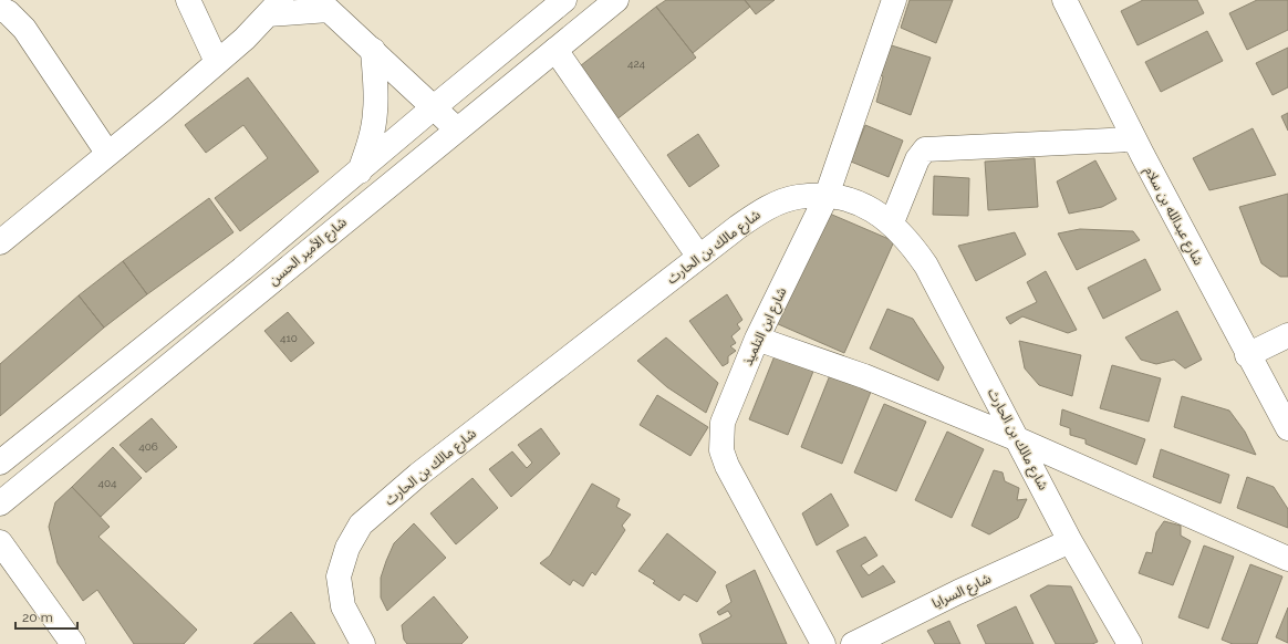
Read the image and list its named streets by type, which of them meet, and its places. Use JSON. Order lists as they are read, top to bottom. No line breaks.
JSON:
{"streets":{"main road":["شارع عبدالله بن سلام","شارع مالك بن الحارث","شارع الأمير الحسن","شارع ابن التلميذ","شارع السرايا"]},"crossings":[["شارع مالك بن الحارث","شارع ابن التلميذ"],["شارع مالك بن الحارث","شارع السرايا"]],"house_numbers":["424","410","406","404"],"scale_bar":"20 m"}
